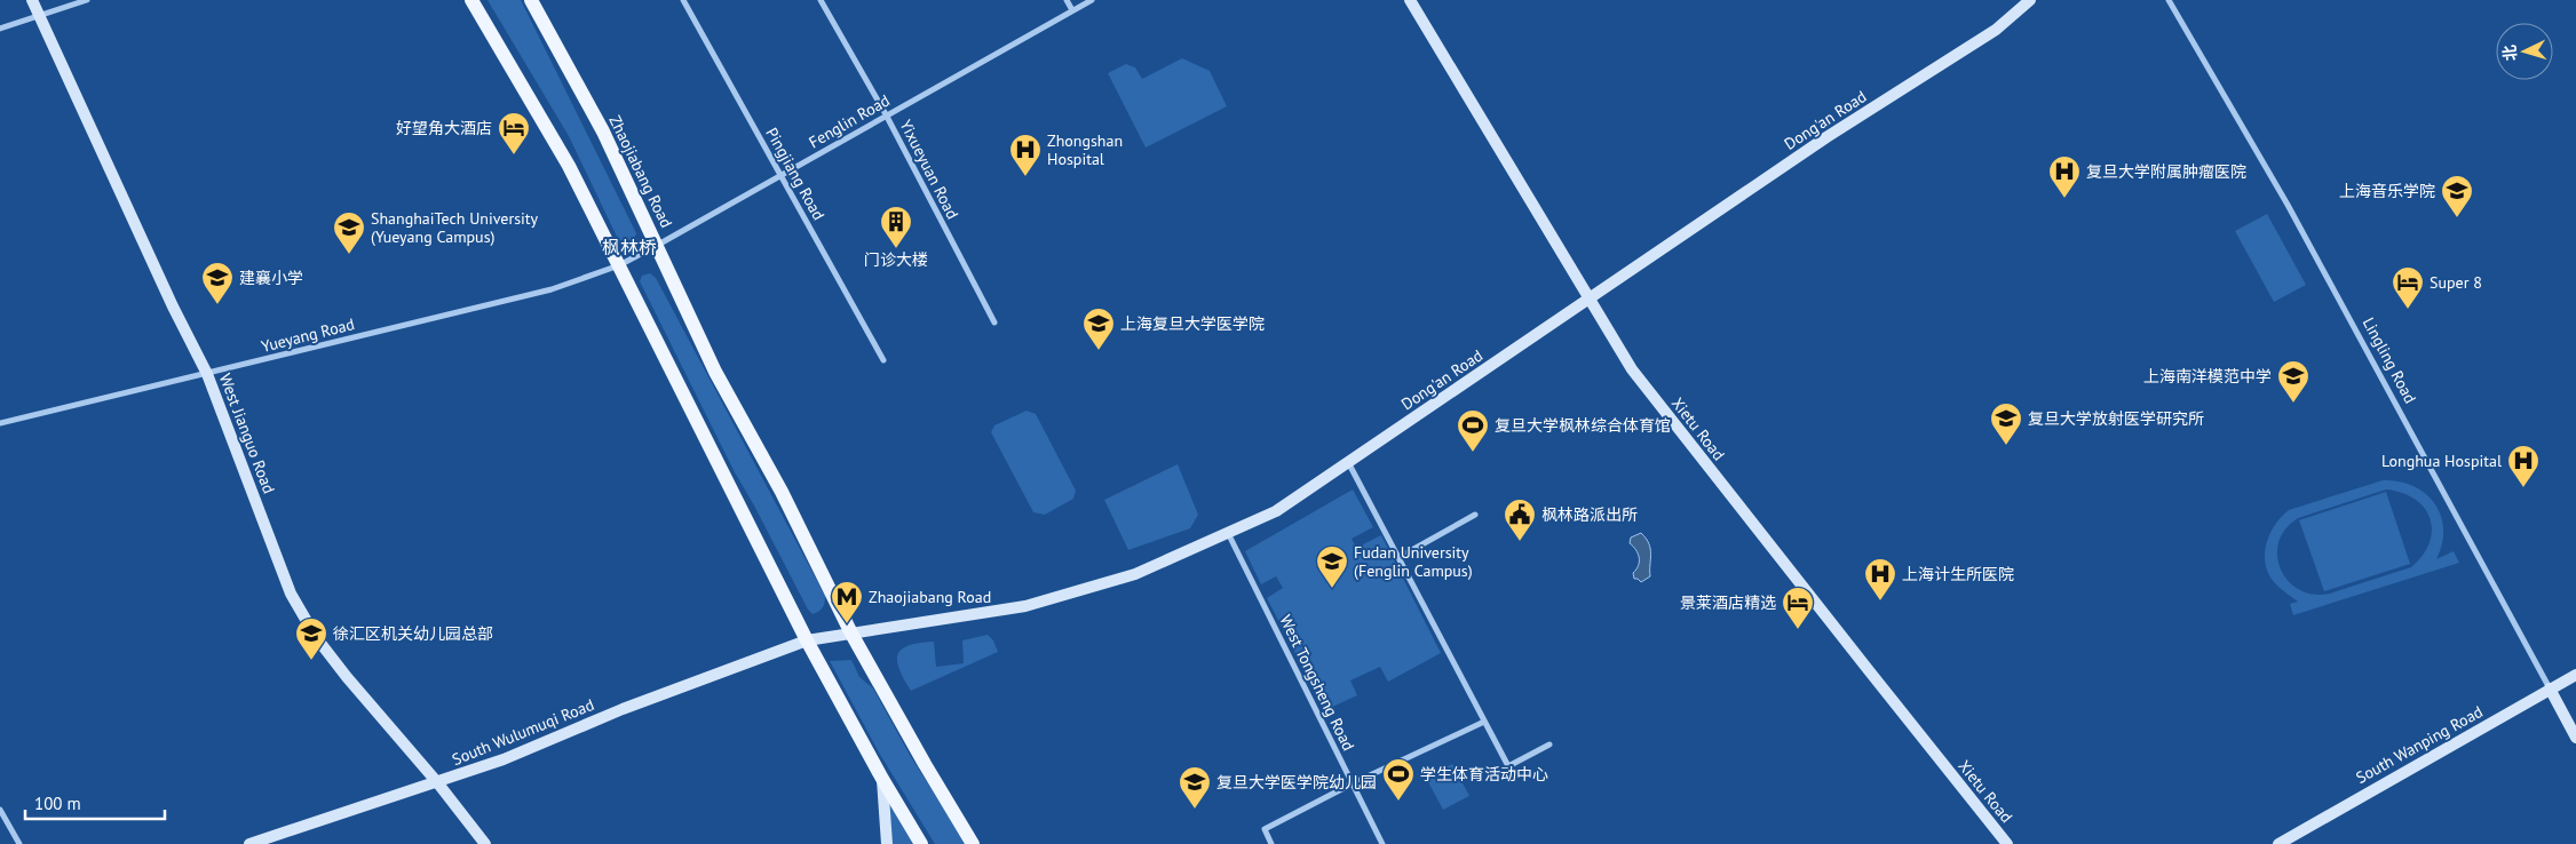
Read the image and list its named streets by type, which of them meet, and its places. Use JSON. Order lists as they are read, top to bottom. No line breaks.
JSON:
{"streets":{"main road":["Zhaojiabang Road"],"street":["Dong'an Road","Fenglin Road","Yixueyuan Road","Pingjiang Road","Yueyang Road","Lingling Road","Xietu Road","West Jianguo Road","West Tongsheng Road","South Wulumuqi Road","South Wanping Road"]},"crossings":[["Dong'an Road","Zhaojiabang Road"],["Dong'an Road","Xietu Road"],["Dong'an Road","West Tongsheng Road"],["Dong'an Road","South Wulumuqi Road"],["Fenglin Road","Yixueyuan Road"],["Fenglin Road","Zhaojiabang Road"],["Fenglin Road","Pingjiang Road"],["Fenglin Road","Yueyang Road"],["Yueyang Road","West Jianguo Road"],["Lingling Road","South Wanping Road"],["West Jianguo Road","South Wulumuqi Road"]],"districts":["枫林桥"],"places":{"hotel":["好望角大酒店","Super 8","景莱酒店精选"],"hospital":["Zhongshan Hospital","复旦大学附属肿瘤医院","Longhua Hospital","上海计生所医院"],"school or university":["上海音乐学院","ShanghaiTech University (Yueyang Campus)","建襄小学","上海复旦大学医学院","上海南洋模范中学","复旦大学放射医学研究所","Fudan University (Fenglin Campus)","徐汇区机关幼儿园总部","复旦大学医学院幼儿园"],"building":["门诊大楼"],"sports":["复旦大学枫林综合体育馆","学生体育活动中心"],"public building":["枫林路派出所"],"metro station":["Zhaojiabang Road"]},"scale_bar":"100 m","north":"left"}
